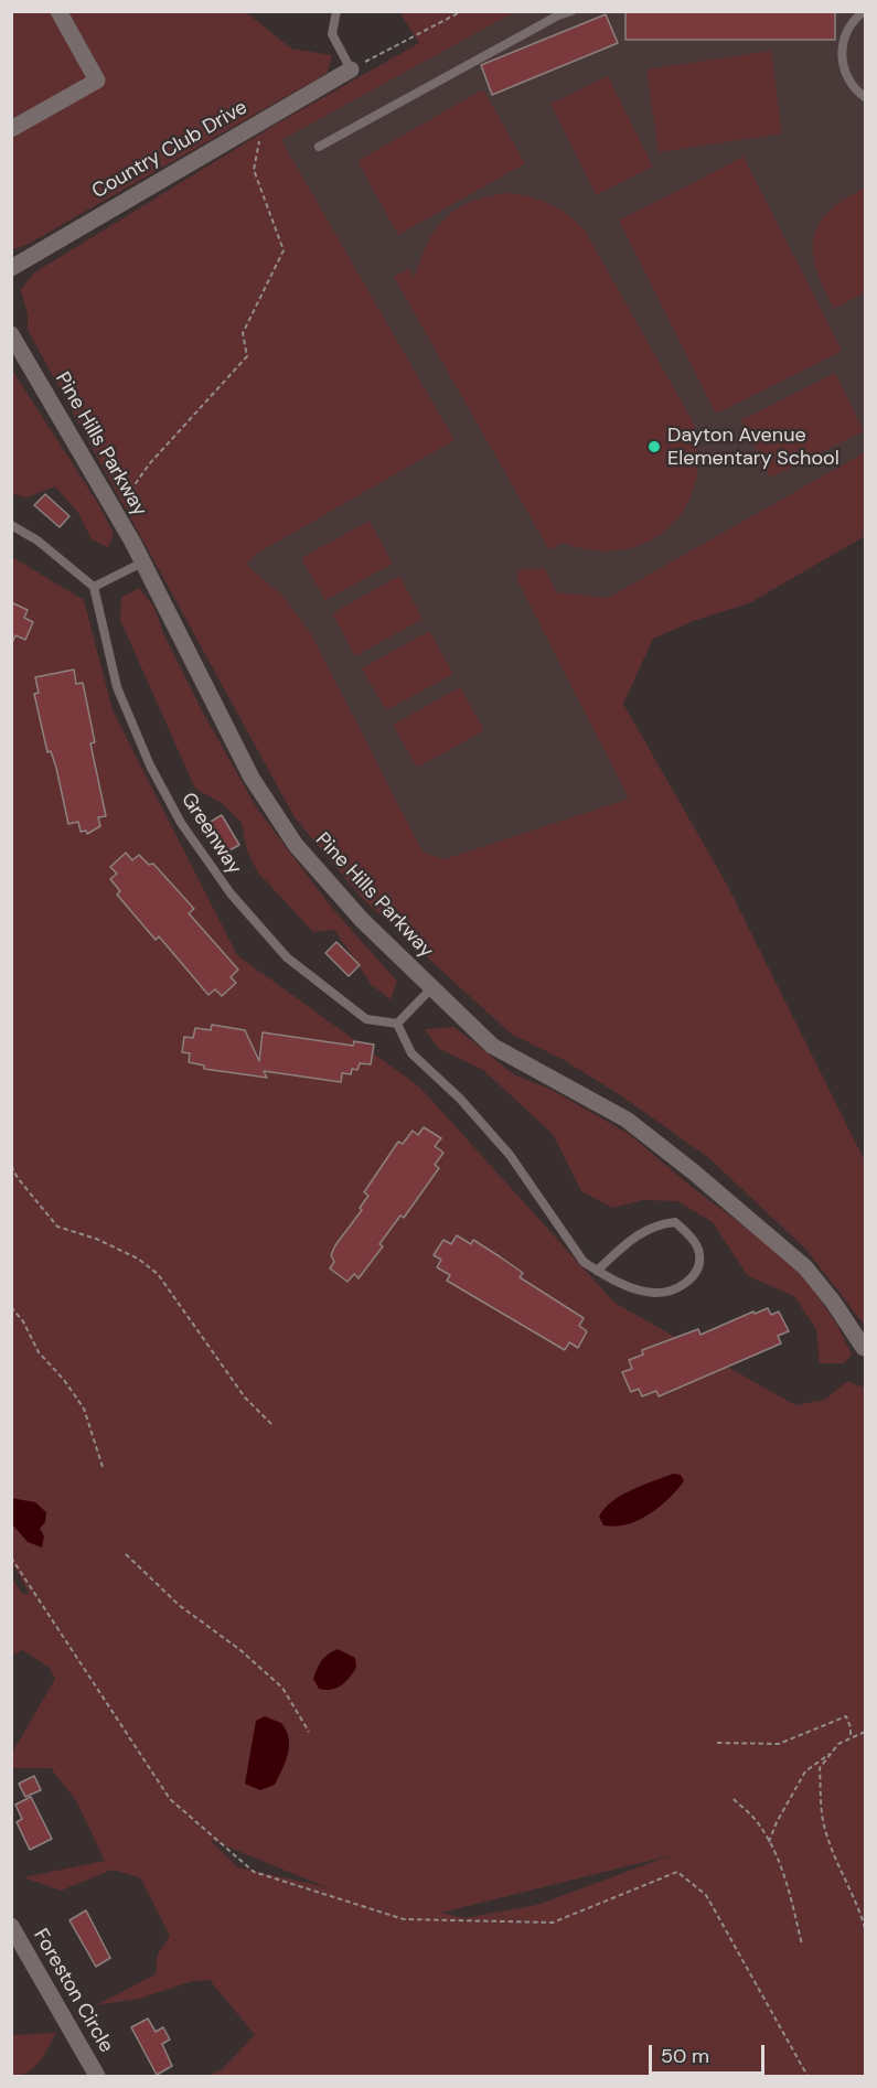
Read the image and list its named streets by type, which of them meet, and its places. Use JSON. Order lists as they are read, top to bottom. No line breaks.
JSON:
{"streets":{"street":["Country Club Drive","Pine Hills Parkway","Foreston Circle"],"lane":["Greenway"]},"places":["Dayton Avenue Elementary School"],"scale_bar":"50 m"}
